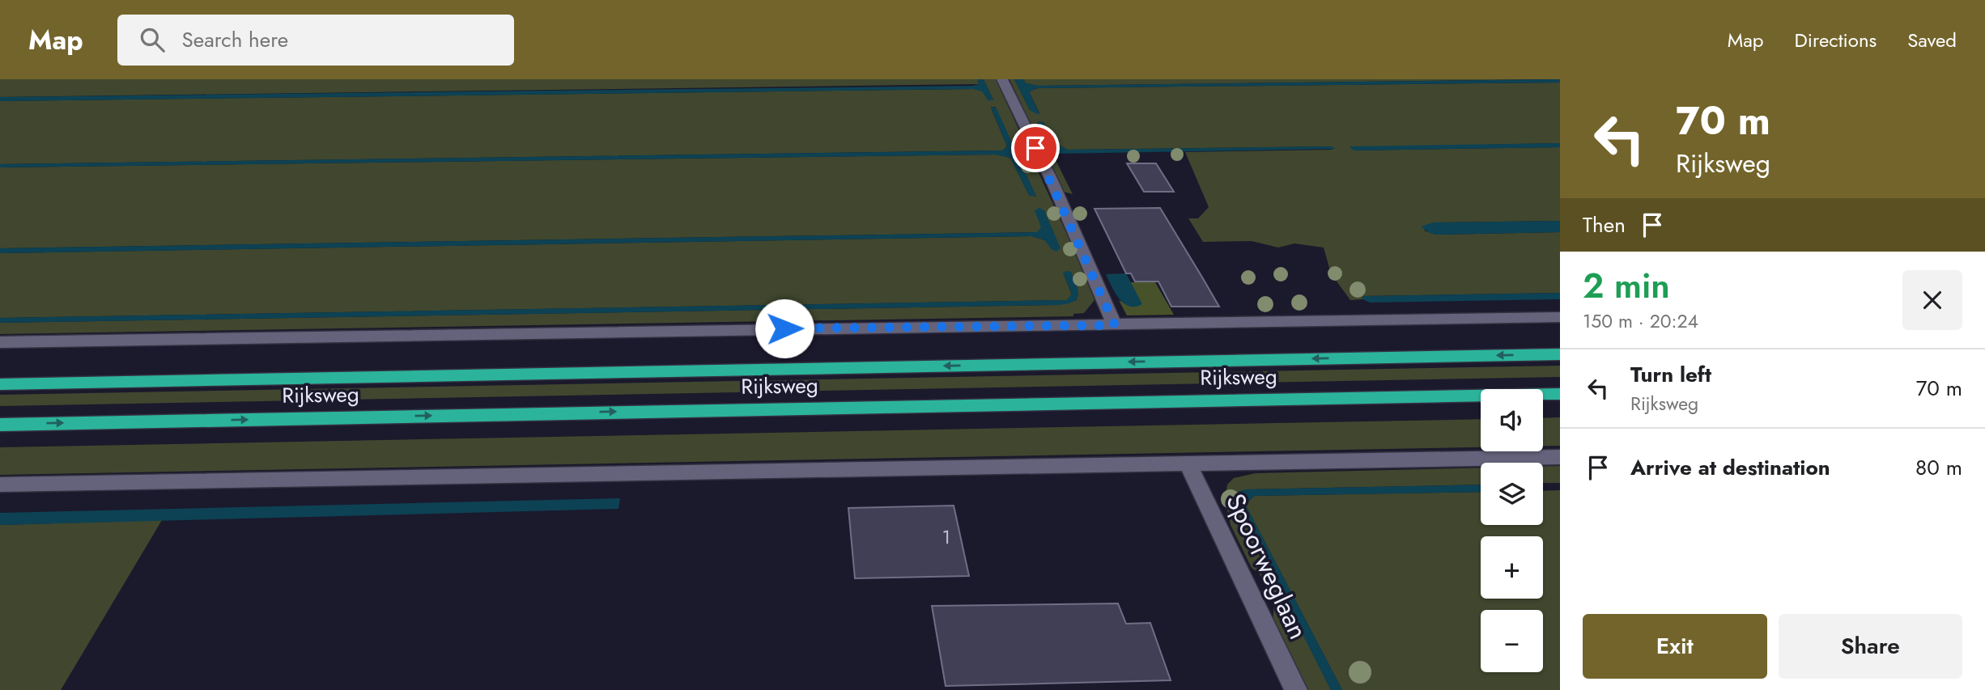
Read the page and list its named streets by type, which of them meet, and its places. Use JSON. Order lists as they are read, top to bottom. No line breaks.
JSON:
{"streets":{"highway":["Rijksweg"],"street":["Spoorweglaan"]},"house_numbers":["1"],"page":{"header":"Map","search":"Search here","nav":["Map","Directions","Saved"],"turn":["70 m","Rijksweg"],"then":"Then","heading":["2 min","150 m · 20:24"],"list":[{"name":"Turn left","note":"Rijksweg","value":"70 m"},{"name":"Arrive at destination","value":"80 m"}],"map_buttons":["+","−"],"buttons":["Exit","Share"]}}
